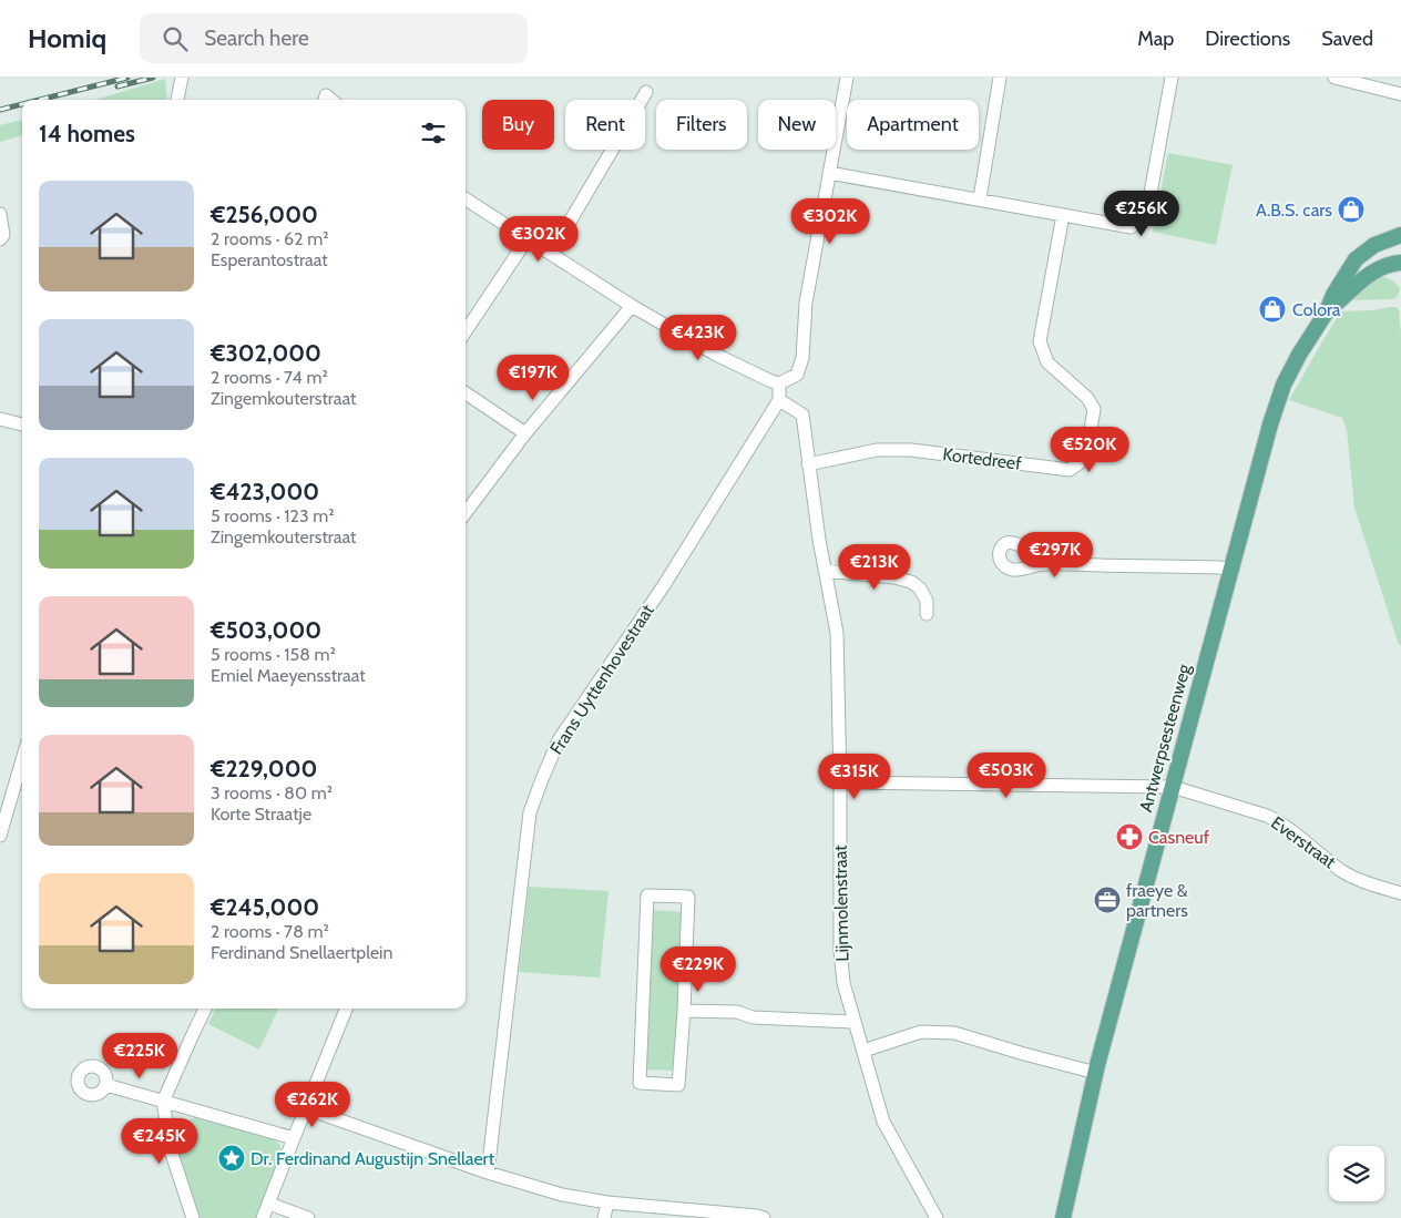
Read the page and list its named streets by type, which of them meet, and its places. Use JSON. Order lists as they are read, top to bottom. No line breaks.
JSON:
{"streets":{"main road":["Antwerpsesteenweg"],"street":["Kortedreef","Frans Uyttenhovestraat","Everstraat","Lijnmolenstraat"]},"crossings":[["Kortedreef","Lijnmolenstraat"],["Frans Uyttenhovestraat","Lijnmolenstraat"],["Antwerpsesteenweg","Everstraat"],["Everstraat","Lijnmolenstraat"]],"places":{"shop":["A.B.S. cars","Colora"],"pharmacy":["Casneuf"],"office":["fraeye & partners"],"place":["Dr. Ferdinand Augustijn Snellaert"]},"page":{"header":"Homiq","search":"Search here","nav":["Map","Directions","Saved"],"chip":["Buy","Rent","Filters","New","Apartment"],"heading":"14 homes","list":[{"name":"€256,000","note":"2 rooms · 62 m² · Esperantostraat"},{"name":"€302,000","note":"2 rooms · 74 m² · Zingemkouterstraat"},{"name":"€423,000","note":"5 rooms · 123 m² · Zingemkouterstraat"},{"name":"€503,000","note":"5 rooms · 158 m² · Emiel Maeyensstraat"},{"name":"€229,000","note":"3 rooms · 80 m² · Korte Straatje"},{"name":"€245,000","note":"2 rooms · 78 m² · Ferdinand Snellaertplein"}],"price":["€256K","€302K","€302K","€423K","€197K","€520K","€297K","€213K","€503K","€315K","€229K","€225K","€262K","€245K"]}}
